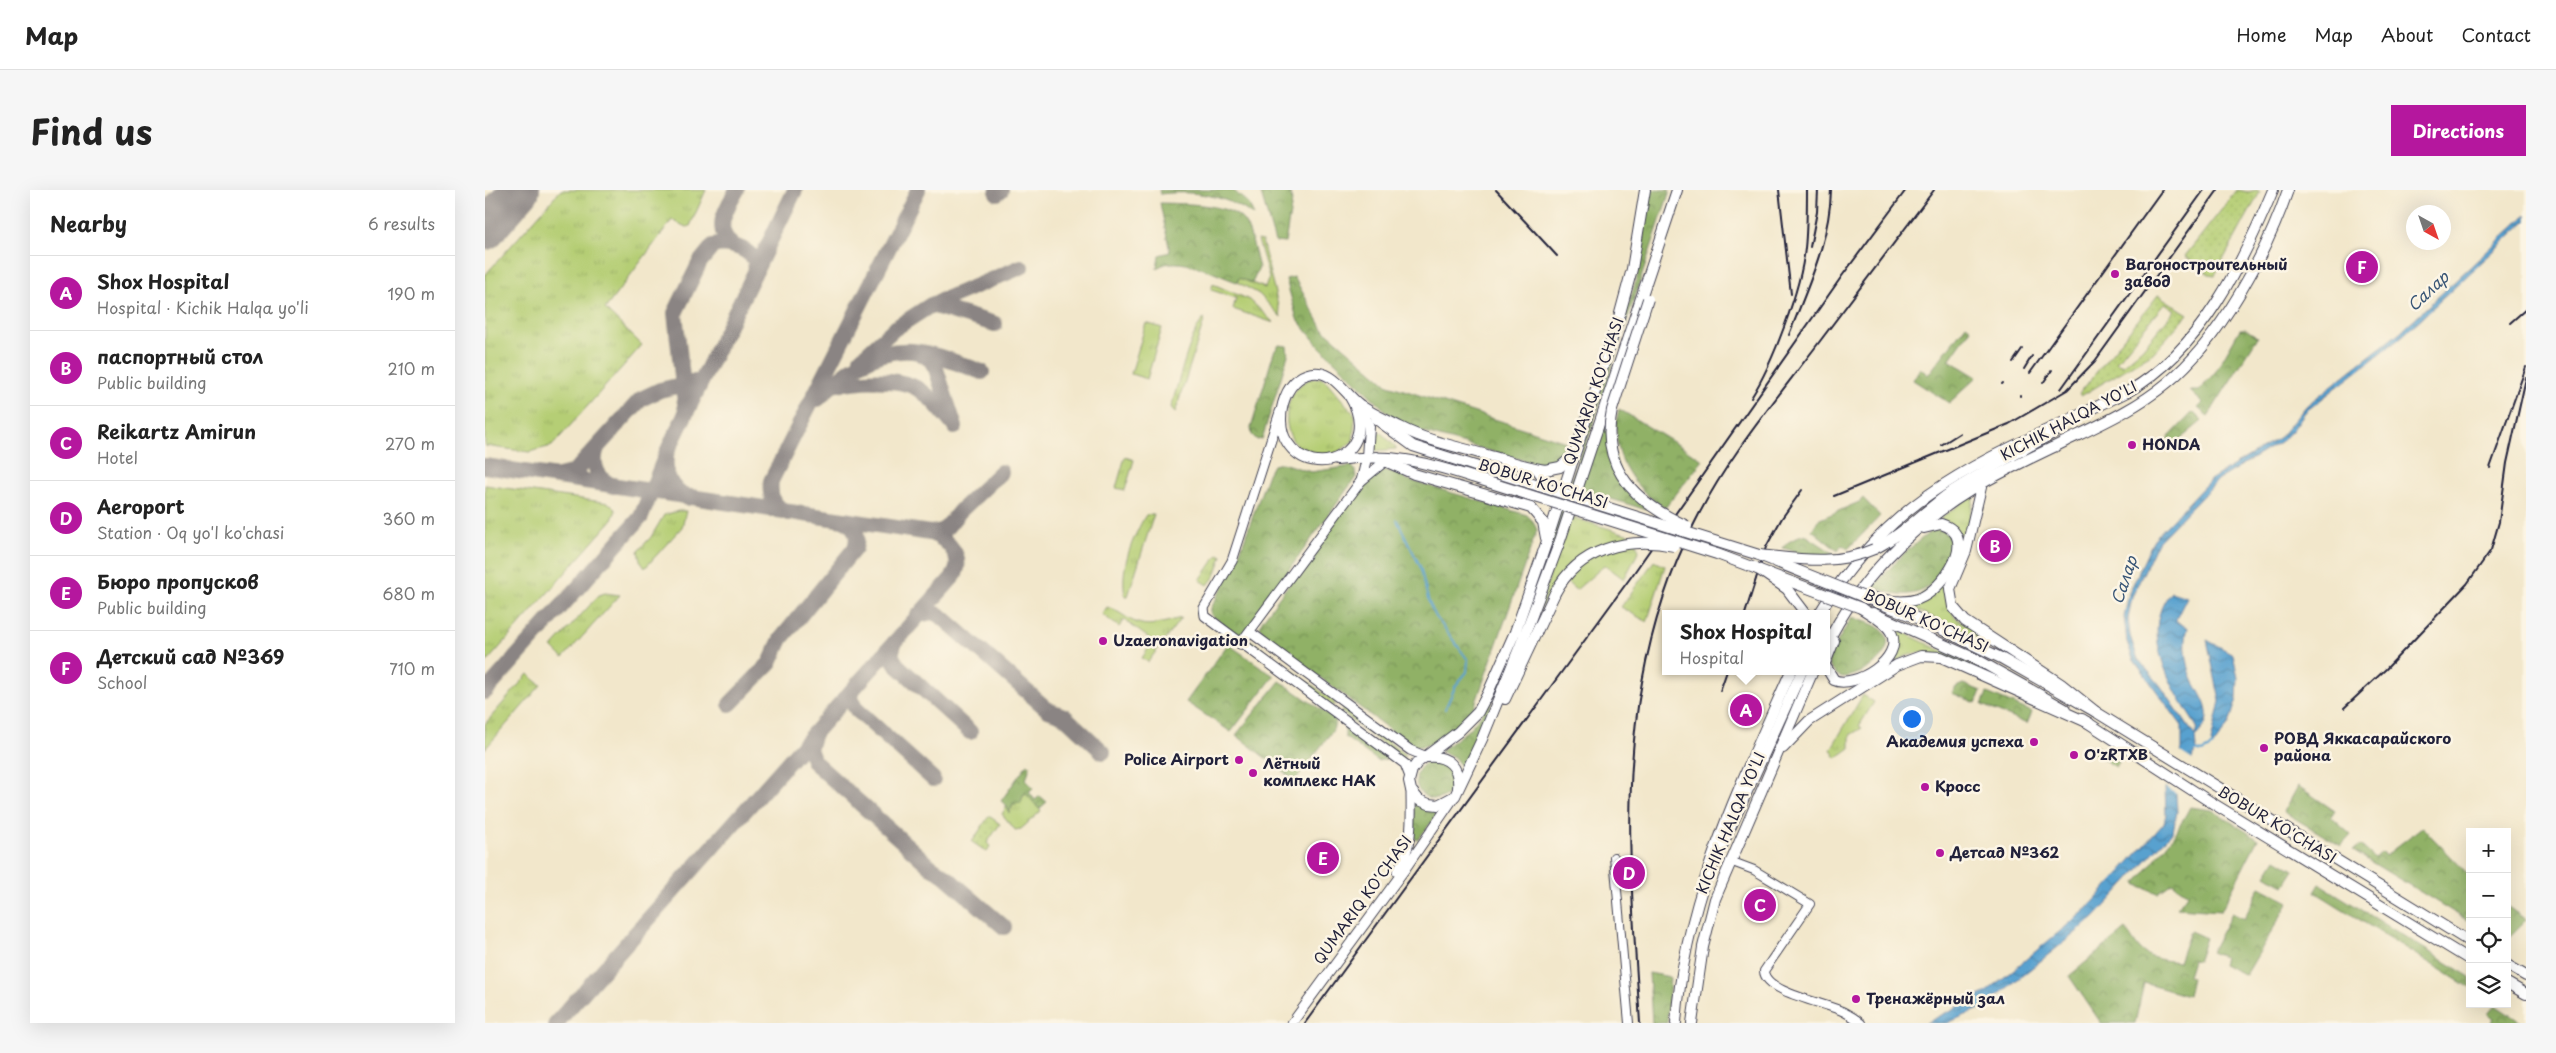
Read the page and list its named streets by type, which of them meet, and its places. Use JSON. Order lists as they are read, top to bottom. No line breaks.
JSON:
{"streets":{"main road":["QUMARIQ KO'CHASI","KICHIK HALQA YO'LI","BOBUR KO'CHASI"]},"water":["Салар"],"places":["Вагоностроительный завод","HONDA","Uzaeronavigation","Академия успеха","РОВД Яккасарайского района","O'zRTXB","Police Airport","Лётный комплекс НАК","Кросс","Детсад №362","Тренажёрный зал"],"north":"bottom right","page":{"header":"Map","nav":["Home","Map","About","Contact"],"title":"Find us","buttons":"Directions","heading":["Nearby","6 results"],"pins":["F","B","A","E","D","C"],"list":[{"mark":"A","name":"Shox Hospital","note":"Hospital · Kichik Halqa yo'li","value":"190 m"},{"mark":"B","name":"паспортный стол","note":"Public building","value":"210 m"},{"mark":"C","name":"Reikartz Amirun","note":"Hotel","value":"270 m"},{"mark":"D","name":"Aeroport","note":"Station · Oq yo'l ko'chasi","value":"360 m"},{"mark":"E","name":"Бюро пропусков","note":"Public building","value":"680 m"},{"mark":"F","name":"Детский сад №369","note":"School","value":"710 m"}],"popup":["Shox Hospital","Hospital"],"map_buttons":["+","−"]}}
